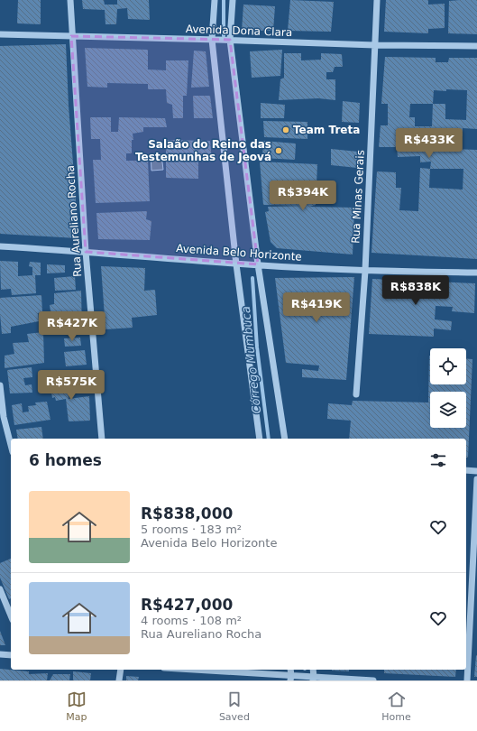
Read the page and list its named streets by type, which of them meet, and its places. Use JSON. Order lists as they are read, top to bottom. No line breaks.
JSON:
{"streets":{"street":["Avenida Dona Clara","Rua Minas Gerais","Rua Aureliano Rocha","Avenida Belo Horizonte"]},"crossings":[["Avenida Dona Clara","Rua Minas Gerais"],["Avenida Dona Clara","Rua Aureliano Rocha"],["Rua Minas Gerais","Avenida Belo Horizonte"],["Rua Aureliano Rocha","Avenida Belo Horizonte"]],"water":["Córrego Mumbuca"],"places":["Team Treta","Salaão do Reino das Testemunhas de Jeová"],"page":{"price":["R$433K","R$394K","R$838K","R$419K","R$427K","R$575K"],"heading":"6 homes","list":[{"name":"R$838,000","note":"5 rooms · 183 m² · Avenida Belo Horizonte"},{"name":"R$427,000","note":"4 rooms · 108 m² · Rua Aureliano Rocha"}],"tabs":["Map","Saved","Home"]}}
